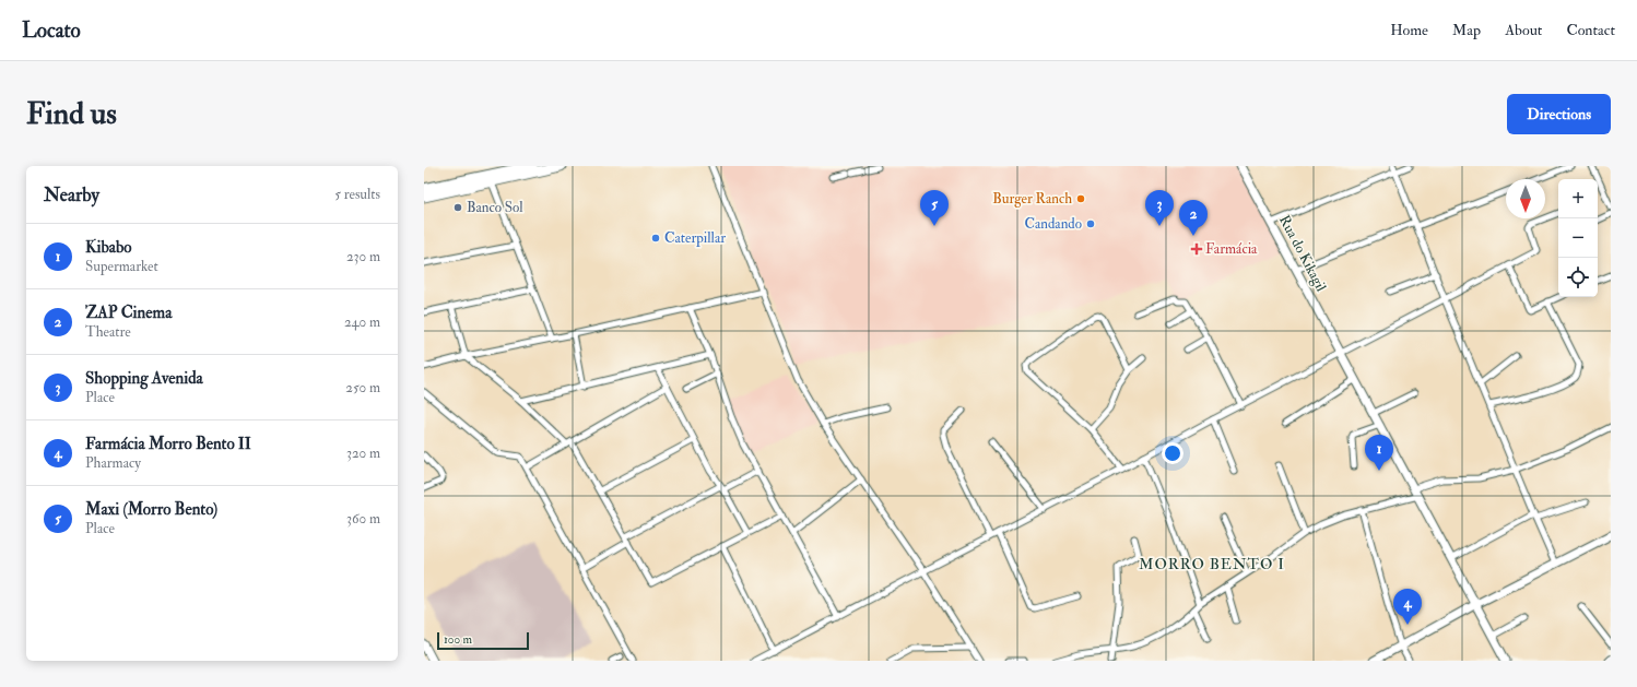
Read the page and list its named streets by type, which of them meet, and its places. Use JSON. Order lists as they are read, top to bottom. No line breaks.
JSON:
{"streets":{"main road":["Rua do Kikagil"]},"districts":["MORRO BENTO I"],"places":{"other":["Burger Ranch","Banco Sol","Candando","Caterpillar"],"health":["Farmácia"]},"scale_bar":"100 m","north":"bottom","page":{"header":"Locato","nav":["Home","Map","About","Contact"],"buttons":"Directions","title":"Find us","heading":["Nearby","5 results"],"map_buttons":["+","−"],"pins":["3","5","2","1","4"],"list":[{"mark":"1","name":"Kibabo","note":"Supermarket","value":"230 m"},{"mark":"2","name":"ZAP Cinema","note":"Theatre","value":"240 m"},{"mark":"3","name":"Shopping Avenida","note":"Place","value":"250 m"},{"mark":"4","name":"Farmácia Morro Bento II","note":"Pharmacy","value":"320 m"},{"mark":"5","name":"Maxi (Morro Bento)","note":"Place","value":"360 m"}],"scale":"100 m"}}
